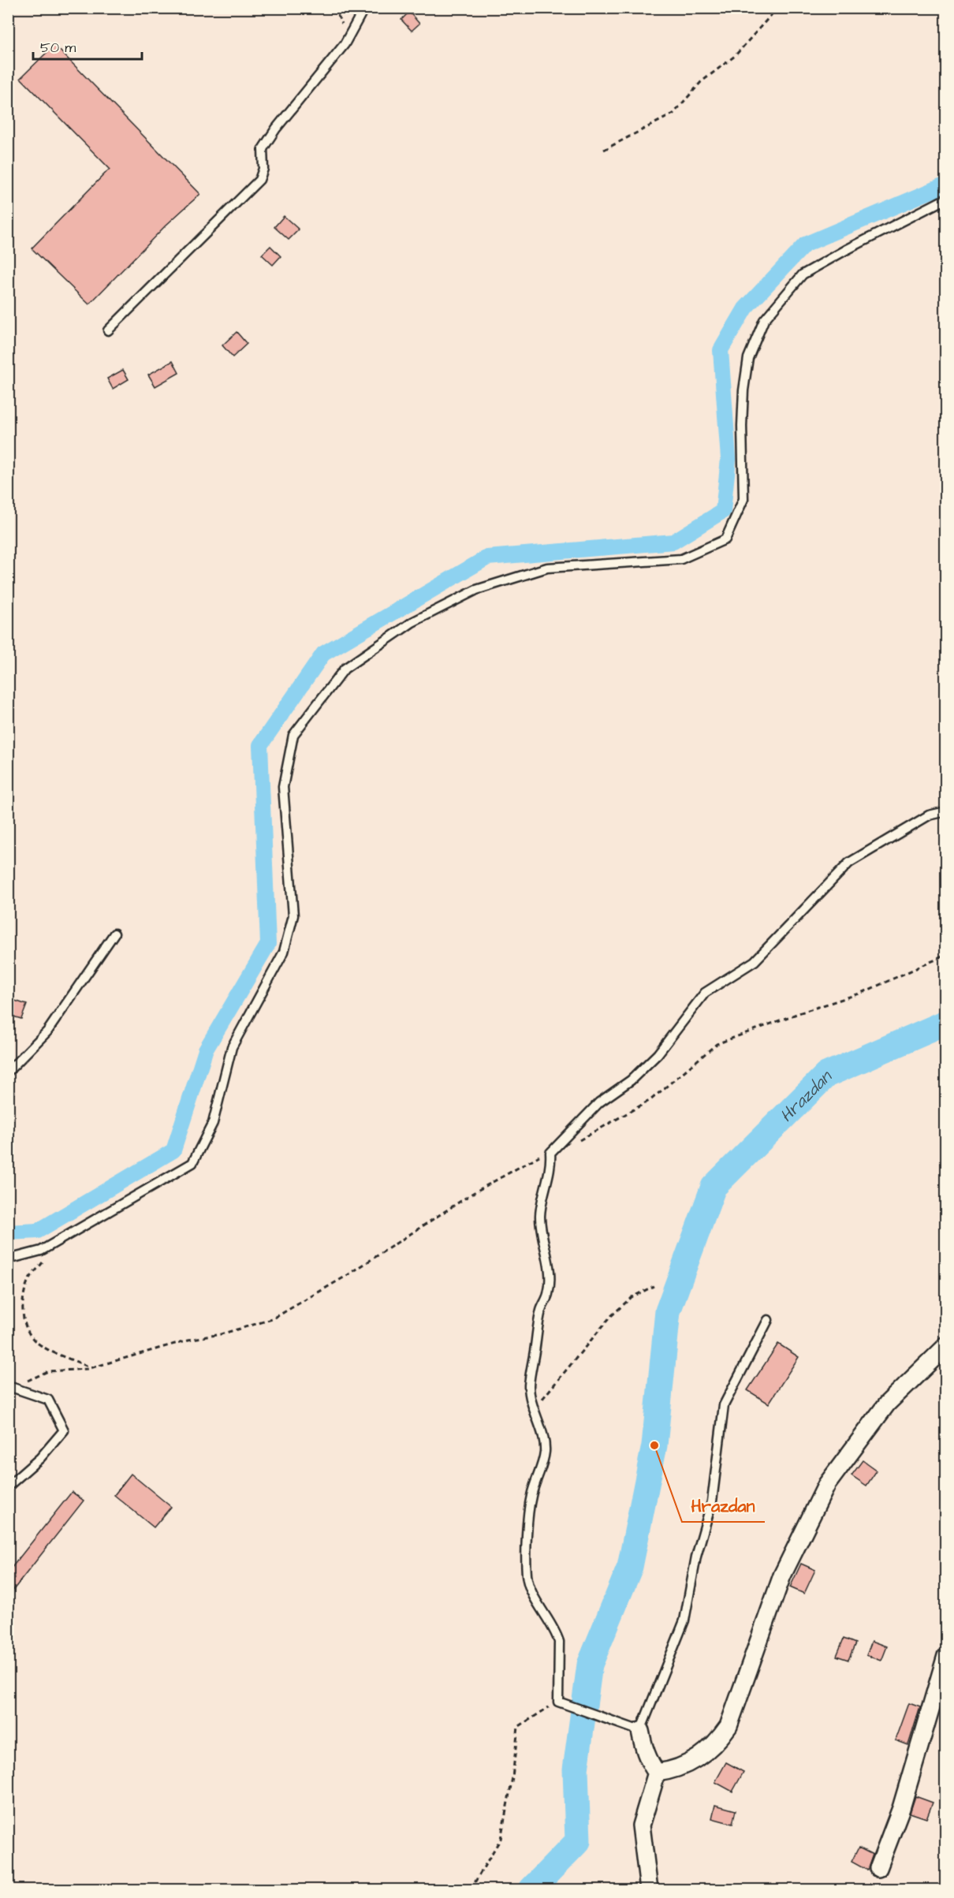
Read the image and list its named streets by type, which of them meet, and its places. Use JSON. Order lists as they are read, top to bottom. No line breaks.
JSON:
{"water":["Hrazdan"],"places":["Hrazdan"],"scale_bar":"50 m"}
